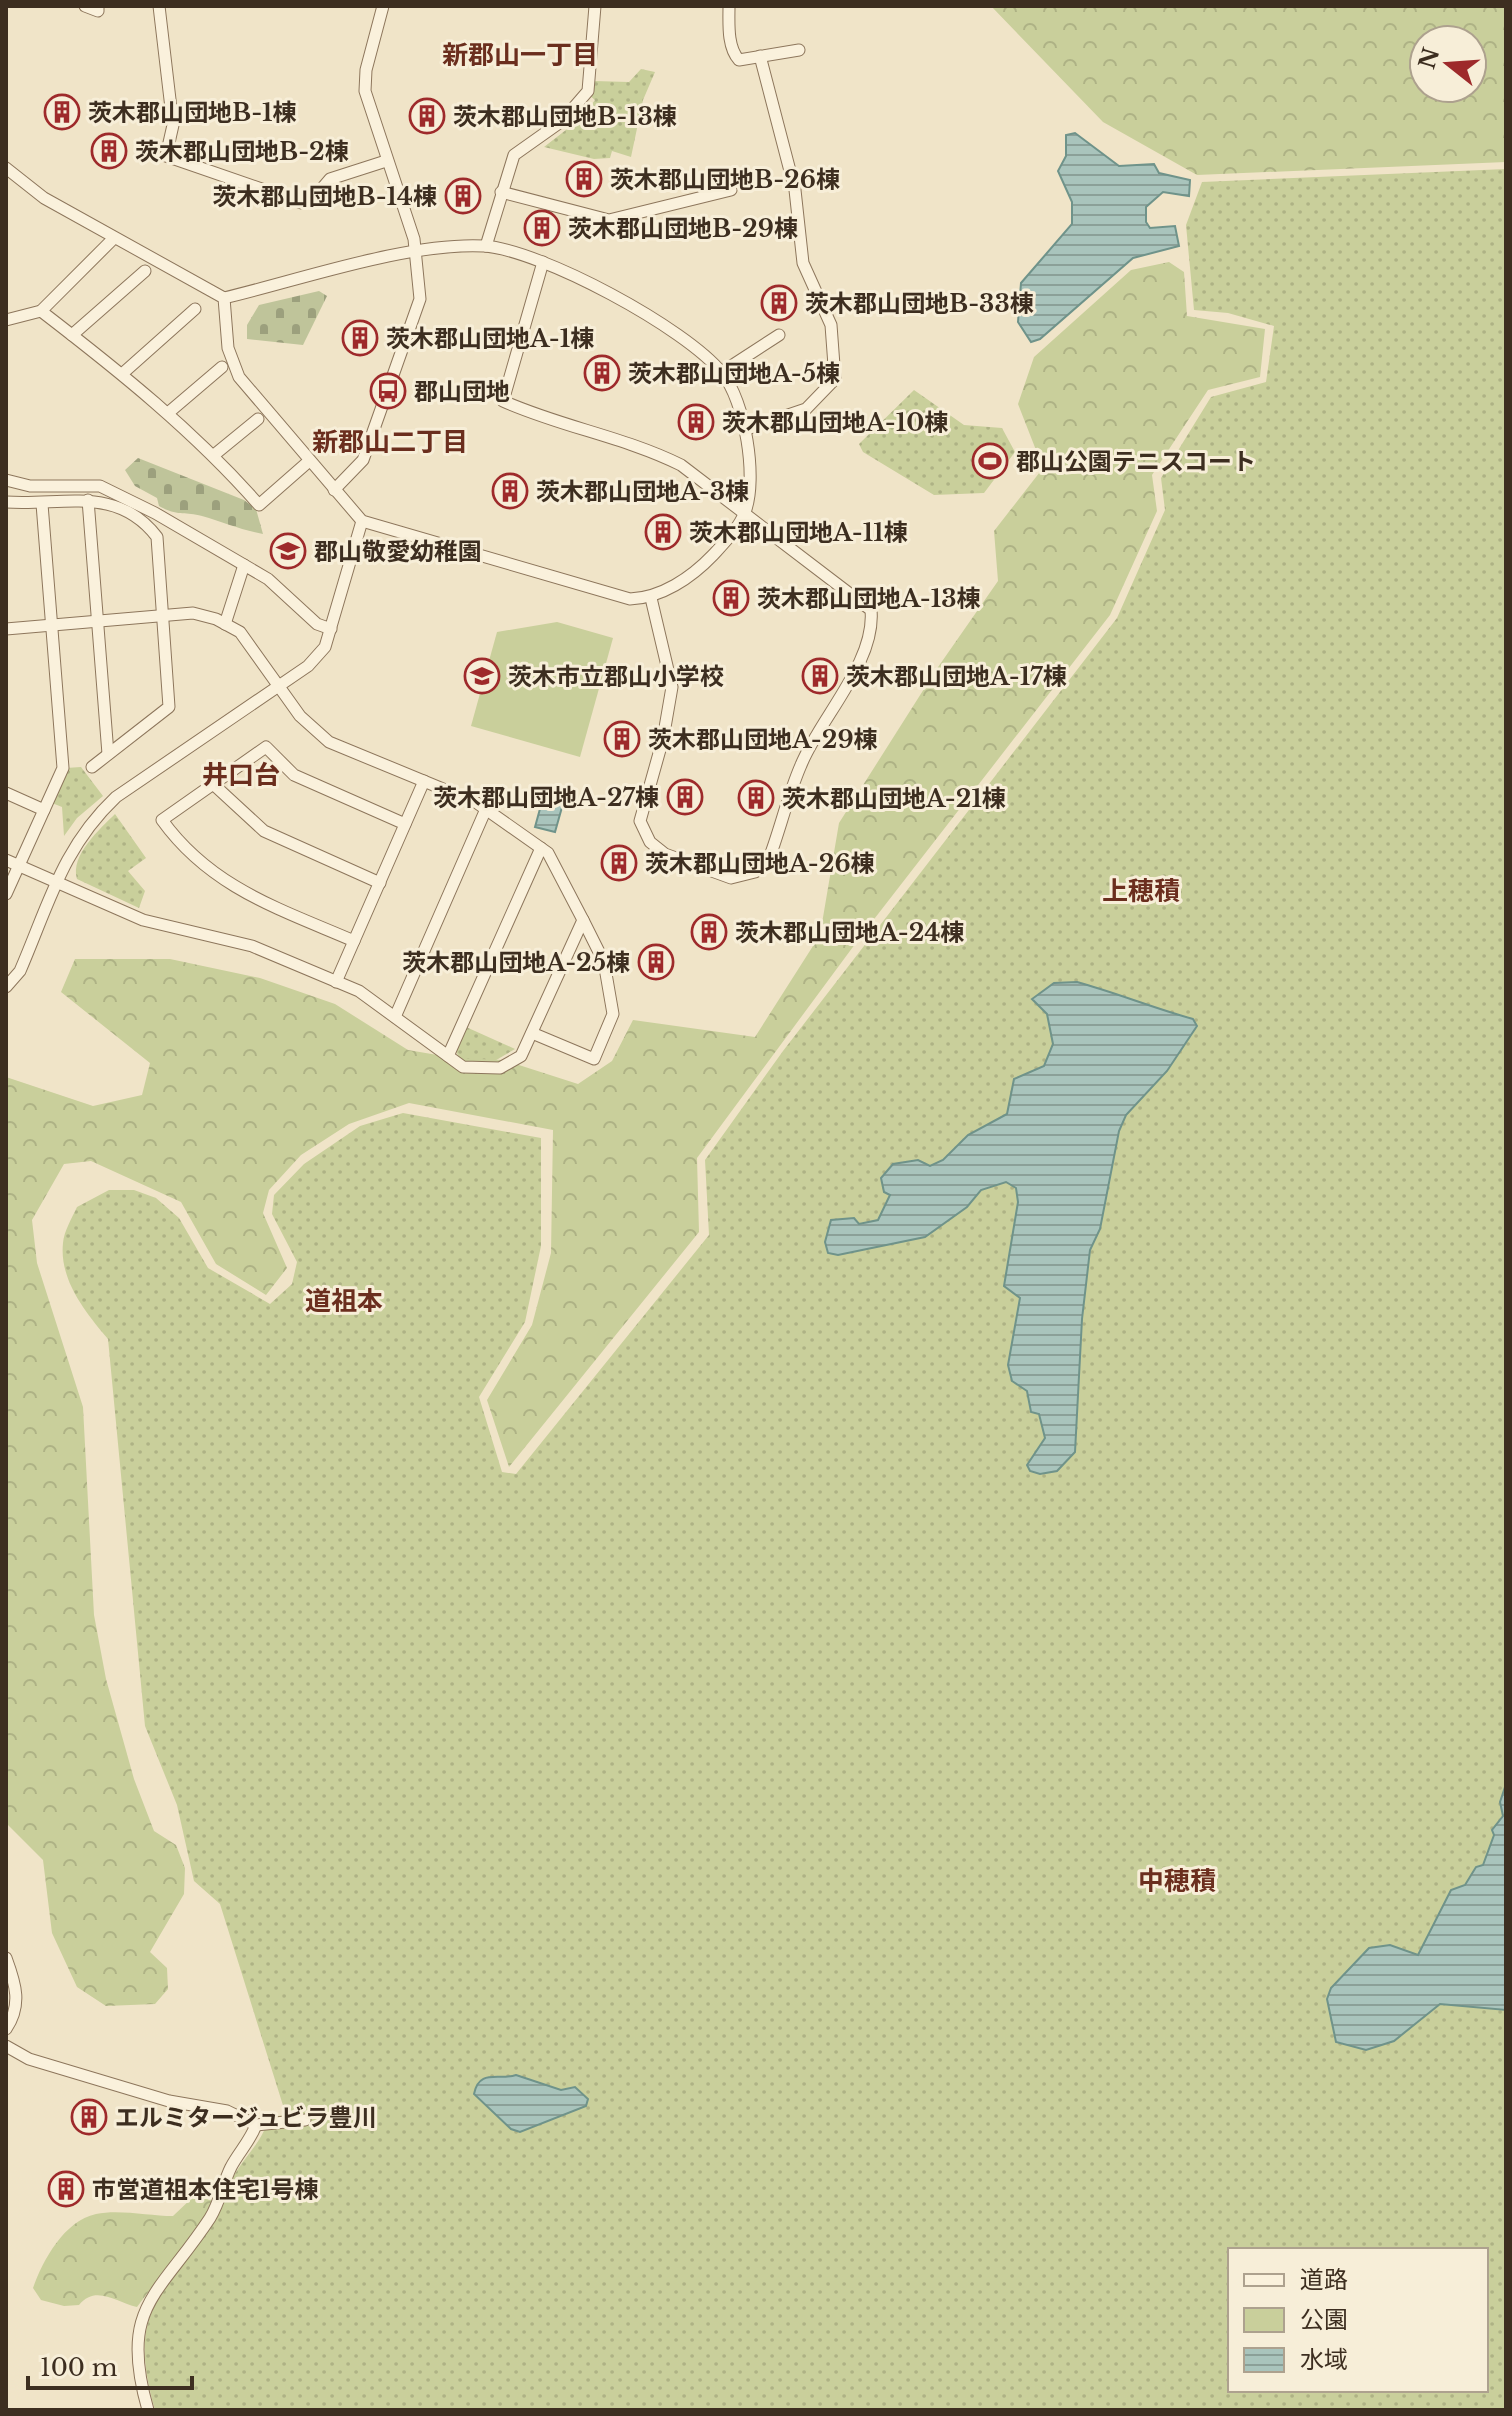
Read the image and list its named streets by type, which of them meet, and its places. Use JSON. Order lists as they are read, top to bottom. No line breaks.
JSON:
{"districts":["新郡山一丁目","新郡山二丁目","井口台","上穂積","道祖本","中穂積"],"places":{"building":["茨木郡山団地B-1棟","茨木郡山団地B-13棟","茨木郡山団地B-2棟","茨木郡山団地B-26棟","茨木郡山団地B-14棟","茨木郡山団地B-29棟","茨木郡山団地B-33棟","茨木郡山団地A-1棟","茨木郡山団地A-5棟","茨木郡山団地A-10棟","茨木郡山団地A-3棟","茨木郡山団地A-11棟","茨木郡山団地A-13棟","茨木郡山団地A-17棟","茨木郡山団地A-29棟","茨木郡山団地A-27棟","茨木郡山団地A-21棟","茨木郡山団地A-26棟","茨木郡山団地A-24棟","茨木郡山団地A-25棟","エルミタージュビラ豊川","市営道祖本住宅1号棟"],"bus stop":["郡山団地"],"sports":["郡山公園テニスコート"],"school or university":["郡山敬愛幼稚園","茨木市立郡山小学校"]},"legend":["道路","公園","水域"],"scale_bar":"100 m","north":"left"}
